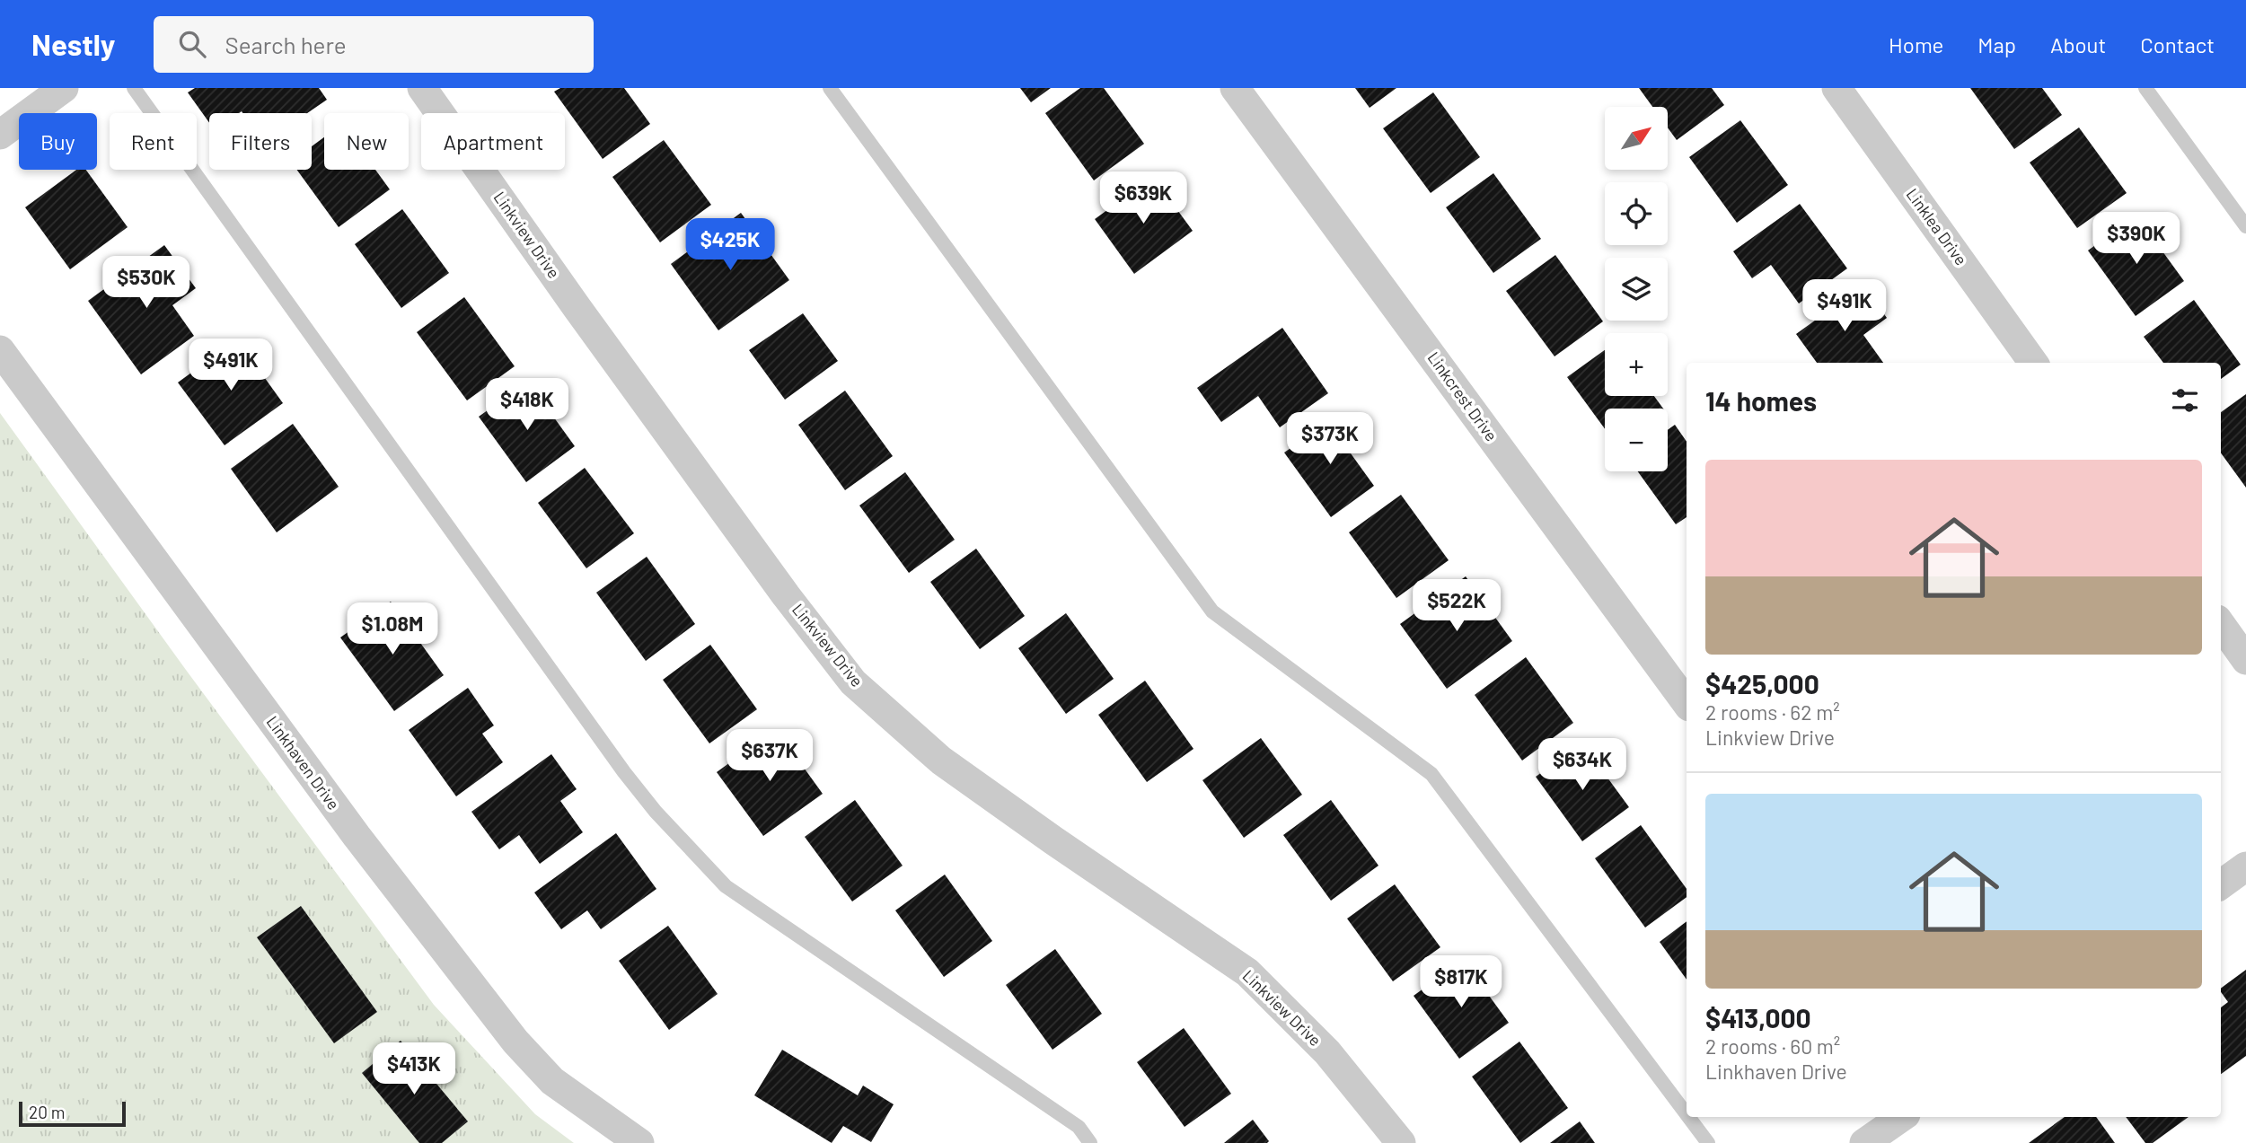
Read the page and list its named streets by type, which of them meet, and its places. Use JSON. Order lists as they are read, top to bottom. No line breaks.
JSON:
{"streets":{"street":["Linklea Drive","Linkview Drive","Linkcrest Drive","Linkhaven Drive"]},"scale_bar":"20 m","north":"top right","page":{"header":"Nestly","search":"Search here","nav":["Home","Map","About","Contact"],"map_buttons":["+","−"],"chip":["Buy","Rent","Filters","New","Apartment"],"price":["$639K","$390K","$425K","$530K","$491K","$491K","$418K","$373K","$522K","$1.08M","$637K","$634K","$817K","$413K"],"heading":"14 homes","list":[{"name":"$425,000","note":"2 rooms · 62 m² · Linkview Drive"},{"name":"$413,000","note":"2 rooms · 60 m² · Linkhaven Drive"}],"scale":"20 m"}}
